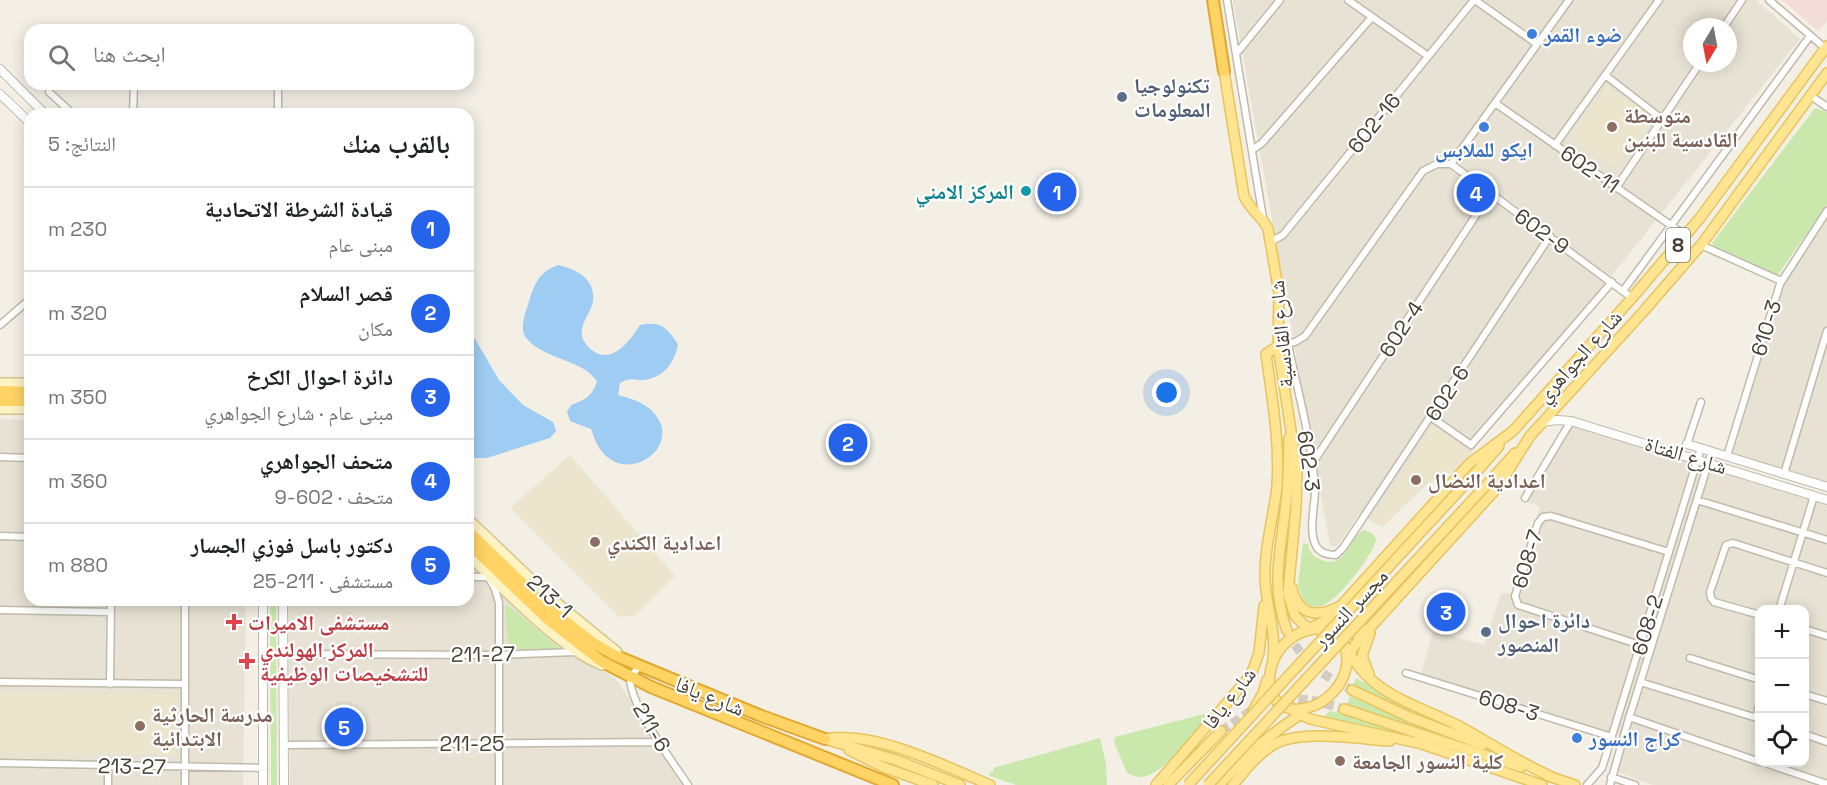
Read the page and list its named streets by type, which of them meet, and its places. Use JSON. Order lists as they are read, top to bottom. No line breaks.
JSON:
{"streets":{"highway":["شارع يافا"],"main road":["8","شارع القادسية","شارع الجواهري","213-1","مجسر النسور"],"street":["602-16","602-11","602-9","610-3","602-4","602-6","شارع الفتاة","602-3","608-7","608-2","211-27","608-3","211-6","211-25","213-27"]},"crossings":[["602-16","شارع القادسية"],["602-11","شارع الجواهري"],["602-9","602-4"],["602-9","شارع الجواهري"],["602-9","602-6"],["610-3","شارع الفتاة"],["602-4","602-3"],["شارع القادسية","شارع الجواهري"],["شارع القادسية","602-3"],["شارع القادسية","شارع يافا"],["شارع الجواهري","شارع الفتاة"],["شارع الجواهري","مجسر النسور"],["602-6","602-3"],["شارع الفتاة","608-7"],["شارع الفتاة","608-2"],["608-7","608-2"],["213-1","شارع يافا"],["213-1","211-6"],["608-2","608-3"],["شارع يافا","211-6"],["211-6","211-25"]],"places":{"other":["ضوء القمر","تكنولوجيا المعلومات","ايكو للملابس","متوسطة القادسية للبنين","المركز الامني","اعدادية النضال","اعدادية الكندي","دائرة احوال المنصور","مدرسة الحارثية الابتدائية","كراج النسور","كلية النسور الجامعة"],"health":["مستشفى الاميرات","المركز الهولندي للتشخيصات الوظيفية"]},"north":"bottom","page":{"search":"ابحث هنا","heading":["بالقرب منك","النتائج: 5"],"pins":["1","4","2","3","5"],"list":[{"mark":"1","name":"قيادة الشرطة الاتحادية","note":"مبنى عام","value":"230 m"},{"mark":"2","name":"قصر السلام","note":"مكان","value":"320 m"},{"mark":"3","name":"دائرة احوال الكرخ","note":"مبنى عام · شارع الجواهري","value":"350 m"},{"mark":"4","name":"متحف الجواهري","note":"متحف · 602-9","value":"360 m"},{"mark":"5","name":"دكتور باسل فوزي الجسار","note":"مستشفى · 211-25","value":"880 m"}],"map_buttons":["+","−"]}}
